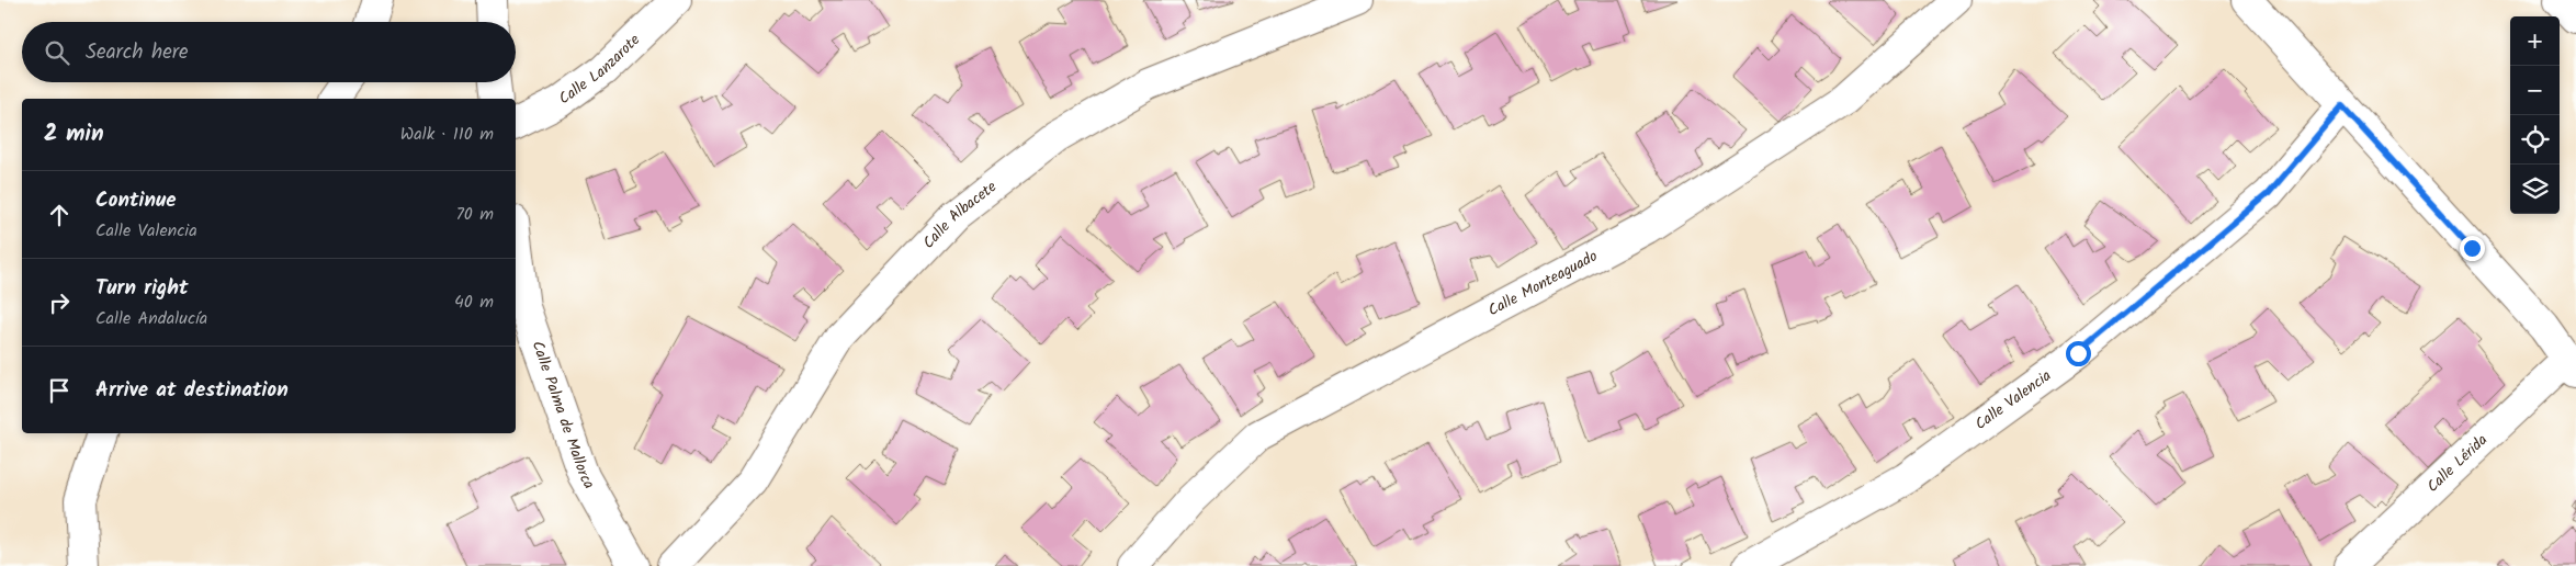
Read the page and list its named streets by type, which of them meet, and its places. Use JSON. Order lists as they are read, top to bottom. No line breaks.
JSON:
{"streets":{"street":["Calle Lanzarote","Calle Albacete","Calle Monteaguado","Calle Valencia","Calle Palma de Mallorca","Calle Lérida"]},"page":{"map_buttons":["+","−"],"search":"Search here","heading":["2 min","Walk · 110 m"],"list":[["Continue","Calle Valencia","70 m"],["Turn right","Calle Andalucía","40 m"],"Arrive at destination"]}}
